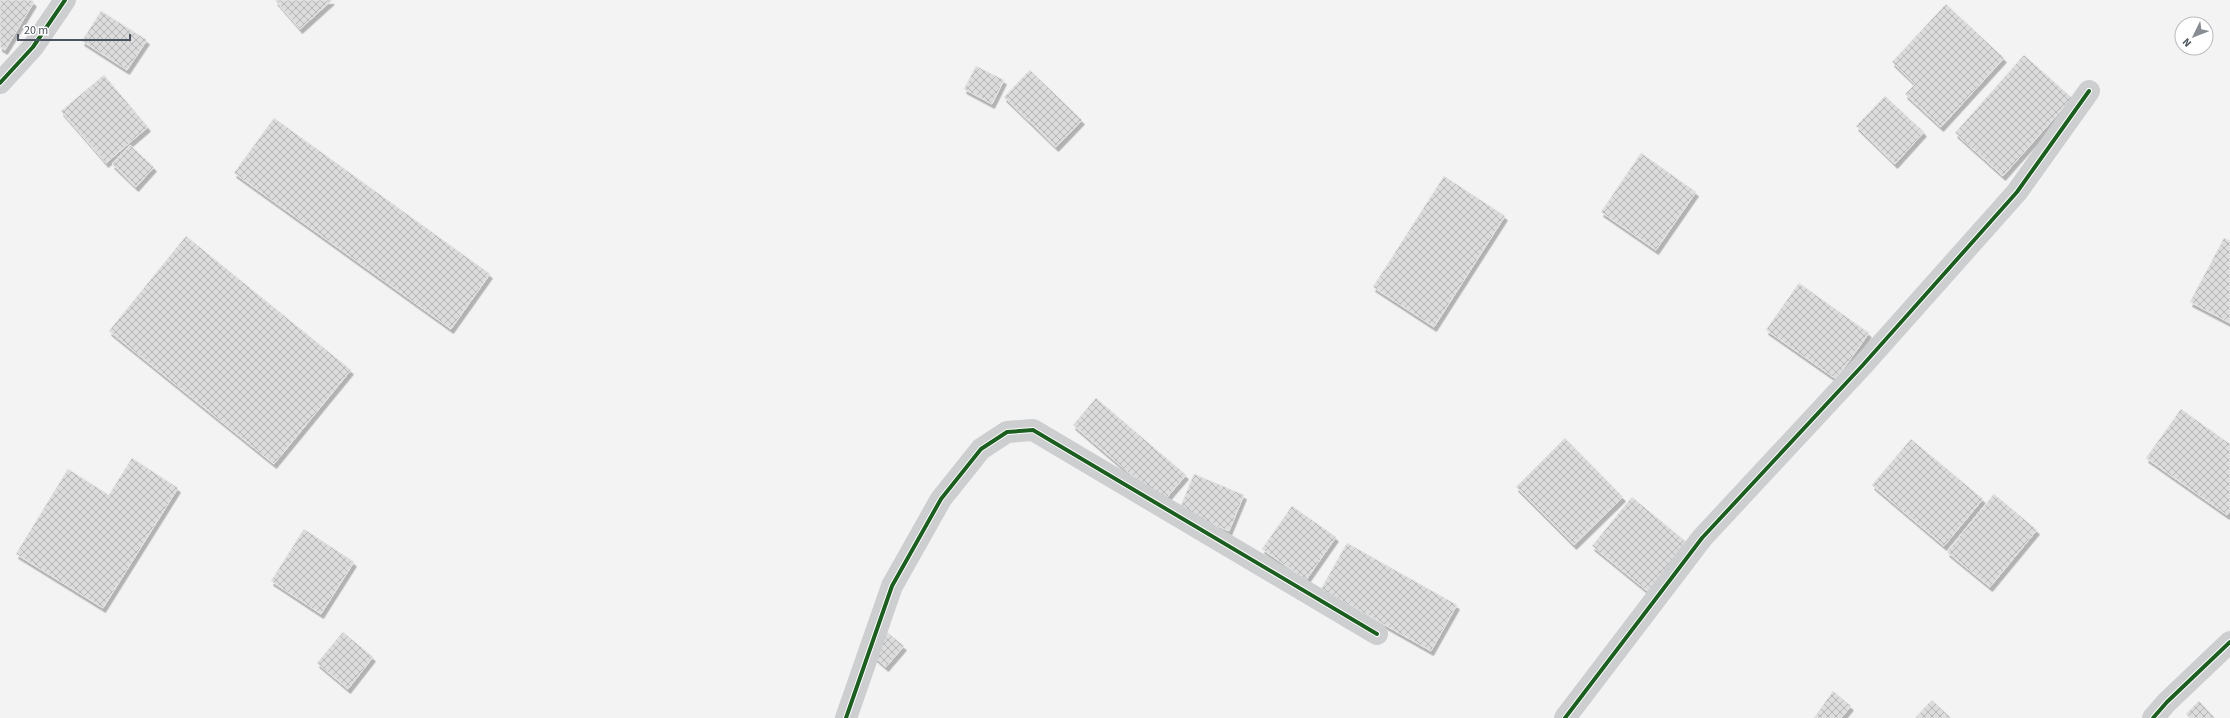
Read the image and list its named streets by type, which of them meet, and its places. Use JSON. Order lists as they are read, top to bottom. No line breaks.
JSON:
{"scale_bar":"20 m","north":"bottom left"}
